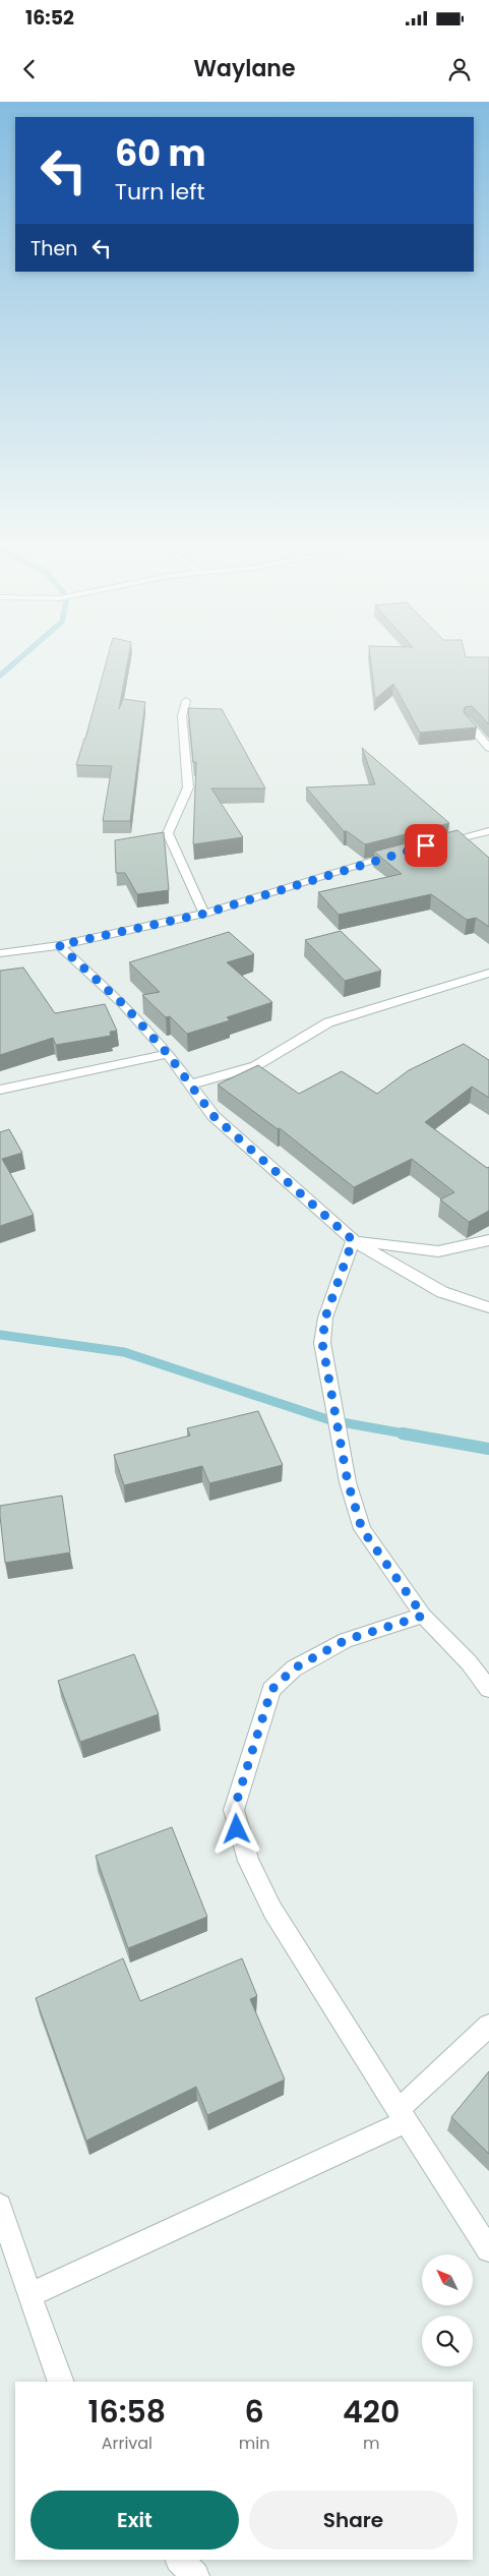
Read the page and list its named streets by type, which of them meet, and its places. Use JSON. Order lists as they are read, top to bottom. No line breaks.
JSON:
{"north":"top left","page":{"status":"16:52","header":"Waylane","turn":["60 m","Turn left"],"then":"Then","eta":["16:58","Arrival","6","min","420","m"],"buttons":["Exit","Share"]}}
